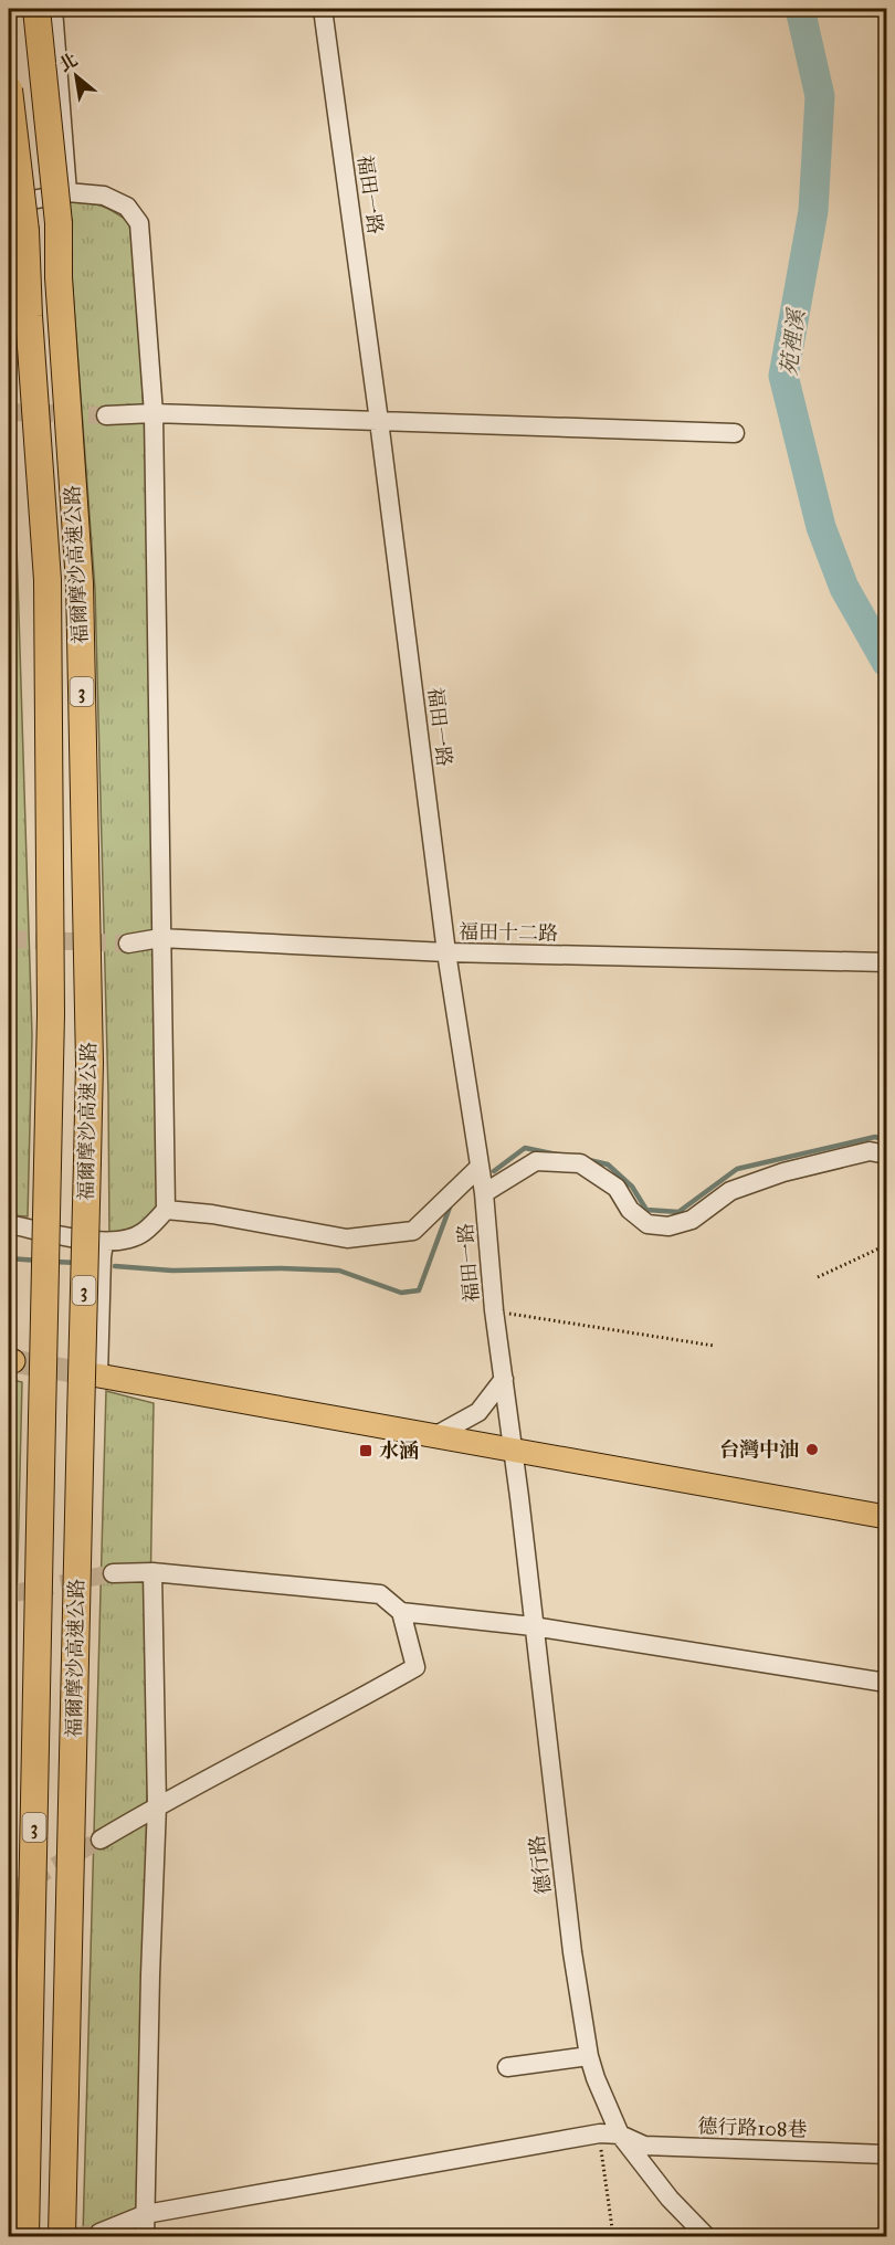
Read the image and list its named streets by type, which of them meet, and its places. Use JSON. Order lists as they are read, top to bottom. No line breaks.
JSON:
{"streets":{"highway":["福爾摩沙高速公路","3"],"street":["福田一路","福田十二路","德行路","德行路108巷"]},"crossings":[["福田一路","福田十二路"],["福田一路","德行路"],["德行路","德行路108巷"]],"water":["苑裡溪"],"places":{"other":["台灣中油"],"transit":["水涵"]},"north":"top left"}
